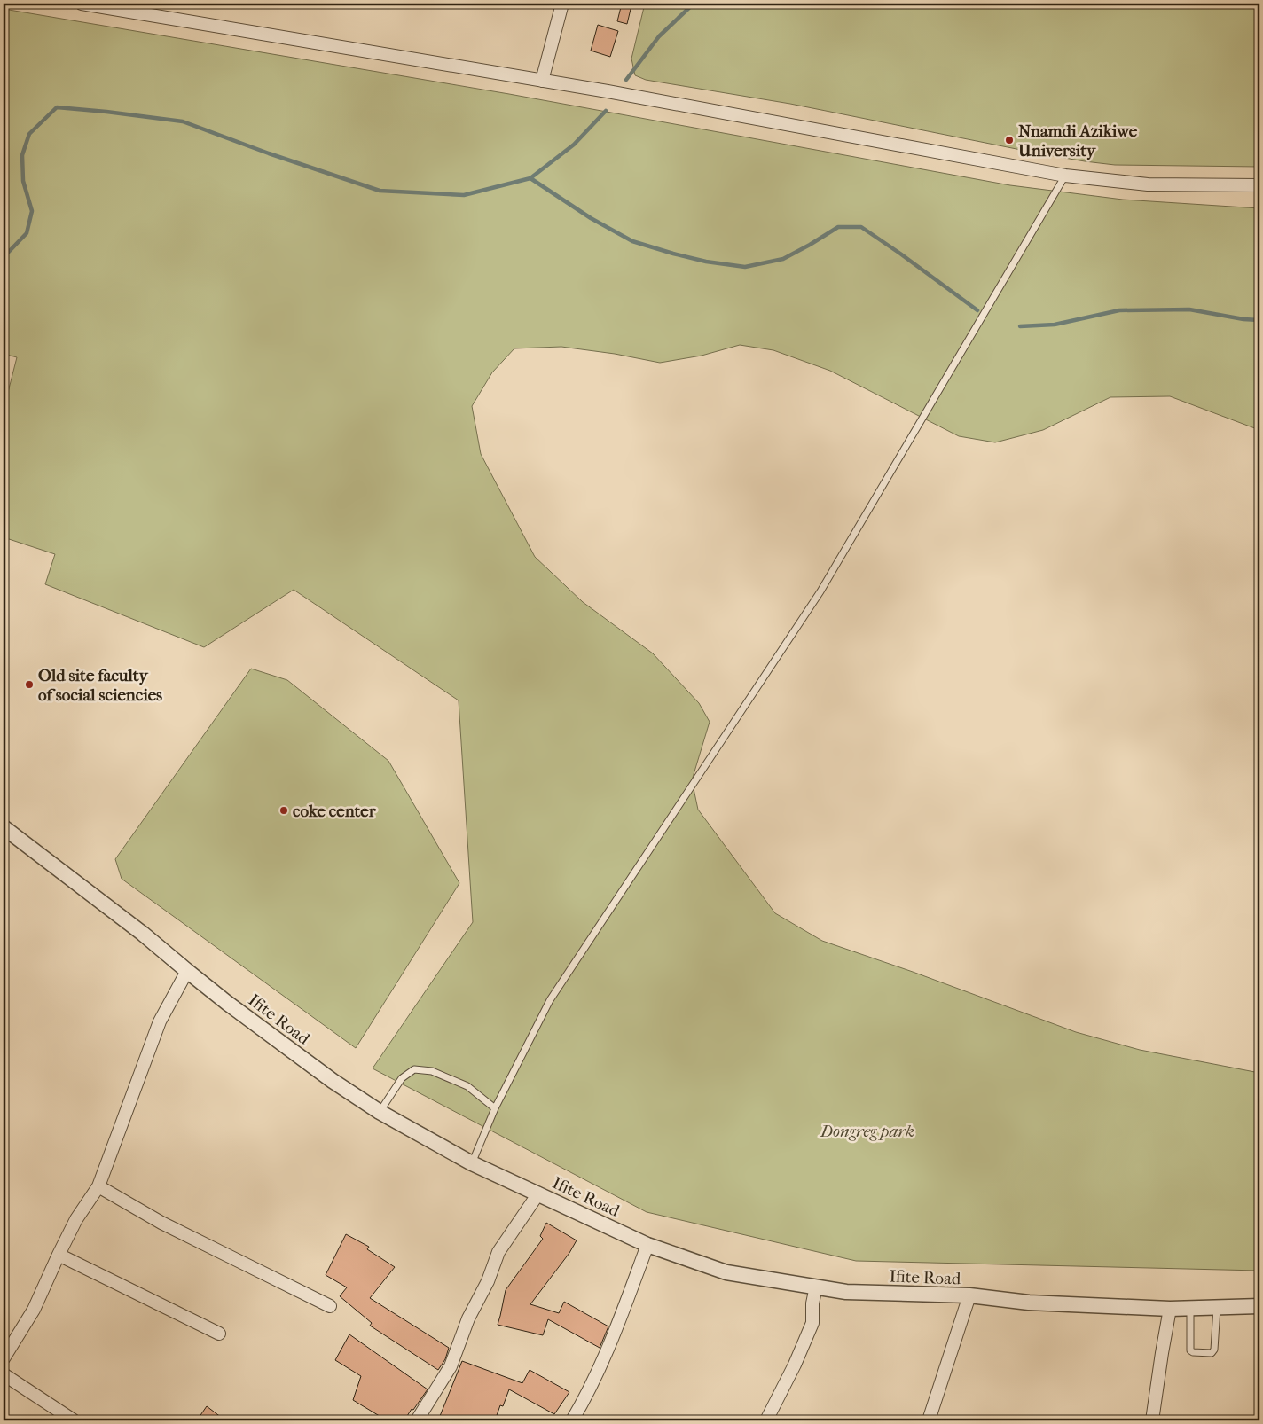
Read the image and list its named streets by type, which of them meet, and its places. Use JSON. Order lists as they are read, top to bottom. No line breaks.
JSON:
{"streets":{"street":["Ifite Road"]},"parks":["Dongreg park"],"places":["Nnamdi Azikiwe University","Old site faculty of social sciencies","coke center"]}
